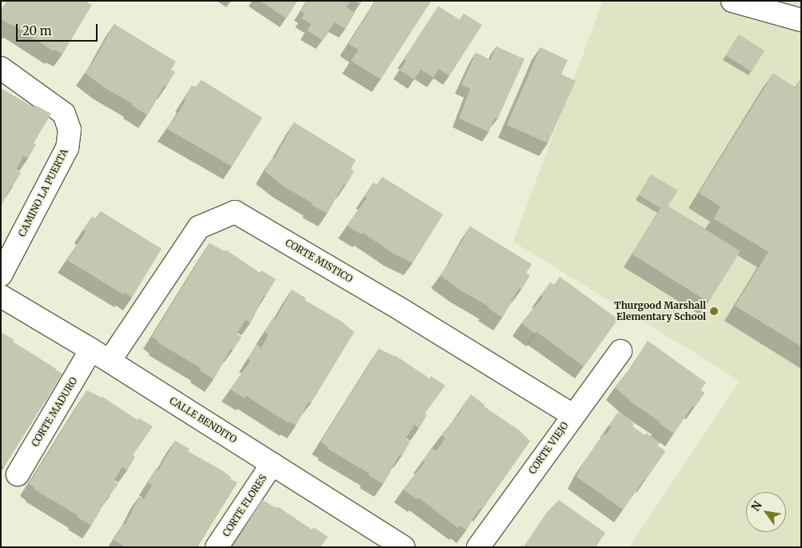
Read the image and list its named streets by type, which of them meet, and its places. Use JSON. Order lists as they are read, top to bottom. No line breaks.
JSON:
{"streets":{"street":["CAMINO LA PUERTA","CORTE MISTICO","CORTE MADURO","CALLE BENDITO","CORTE VIEJO","CORTE FLORES"]},"crossings":[["CORTE MISTICO","CALLE BENDITO"],["CORTE MISTICO","CORTE VIEJO"],["CORTE MADURO","CALLE BENDITO"],["CALLE BENDITO","CORTE FLORES"]],"places":["Thurgood Marshall Elementary School"],"scale_bar":"20 m","north":"top left"}
